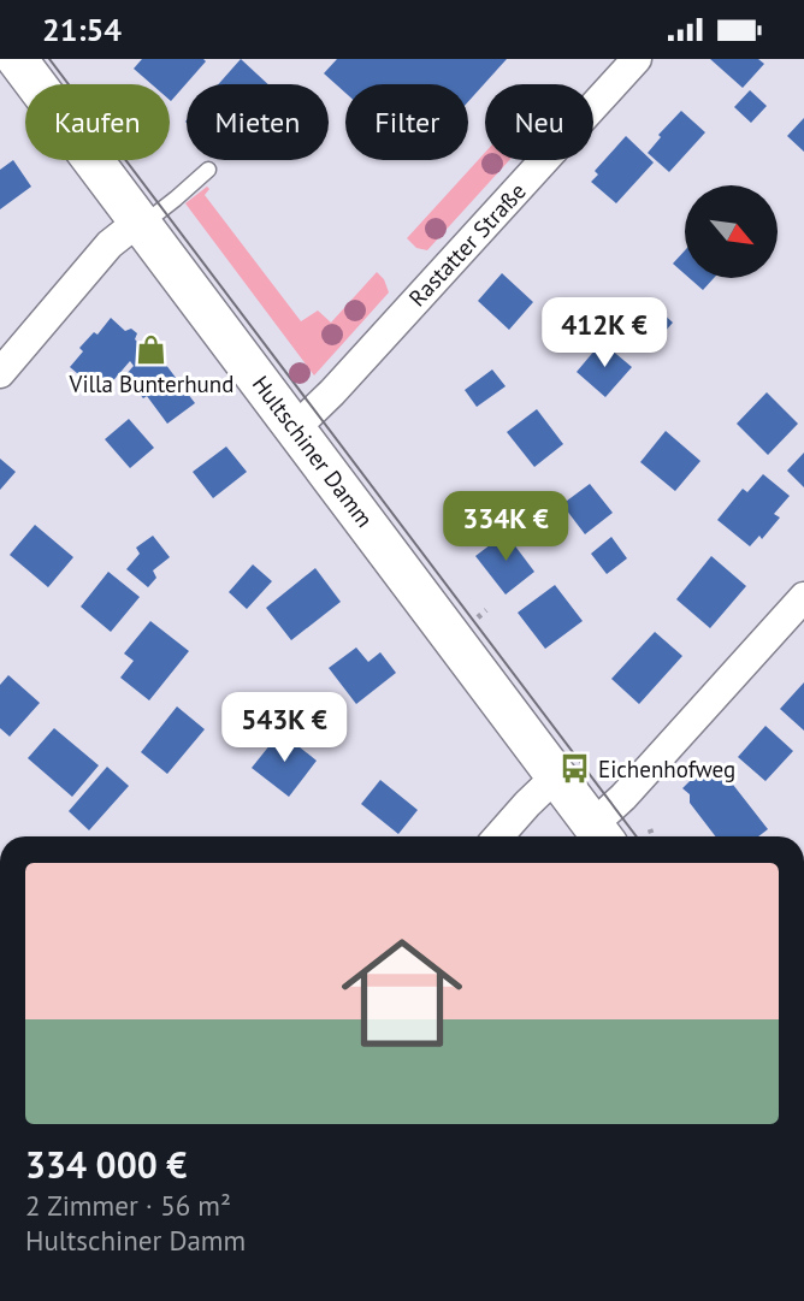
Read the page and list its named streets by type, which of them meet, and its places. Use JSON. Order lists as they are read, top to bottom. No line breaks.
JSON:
{"streets":{"main road":["Hultschiner Damm"],"street":["Rastatter Straße"]},"crossings":[["Rastatter Straße","Hultschiner Damm"]],"places":{"shop":["Villa Bunterhund"],"bus stop":["Eichenhofweg"]},"north":"bottom right","page":{"status":"21:54","chip":["Kaufen","Mieten","Filter","Neu"],"price":["412K €","334K €","543K €"],"list":[{"name":"334 000 €","note":"2 Zimmer · 56 m² · Hultschiner Damm"}]}}
